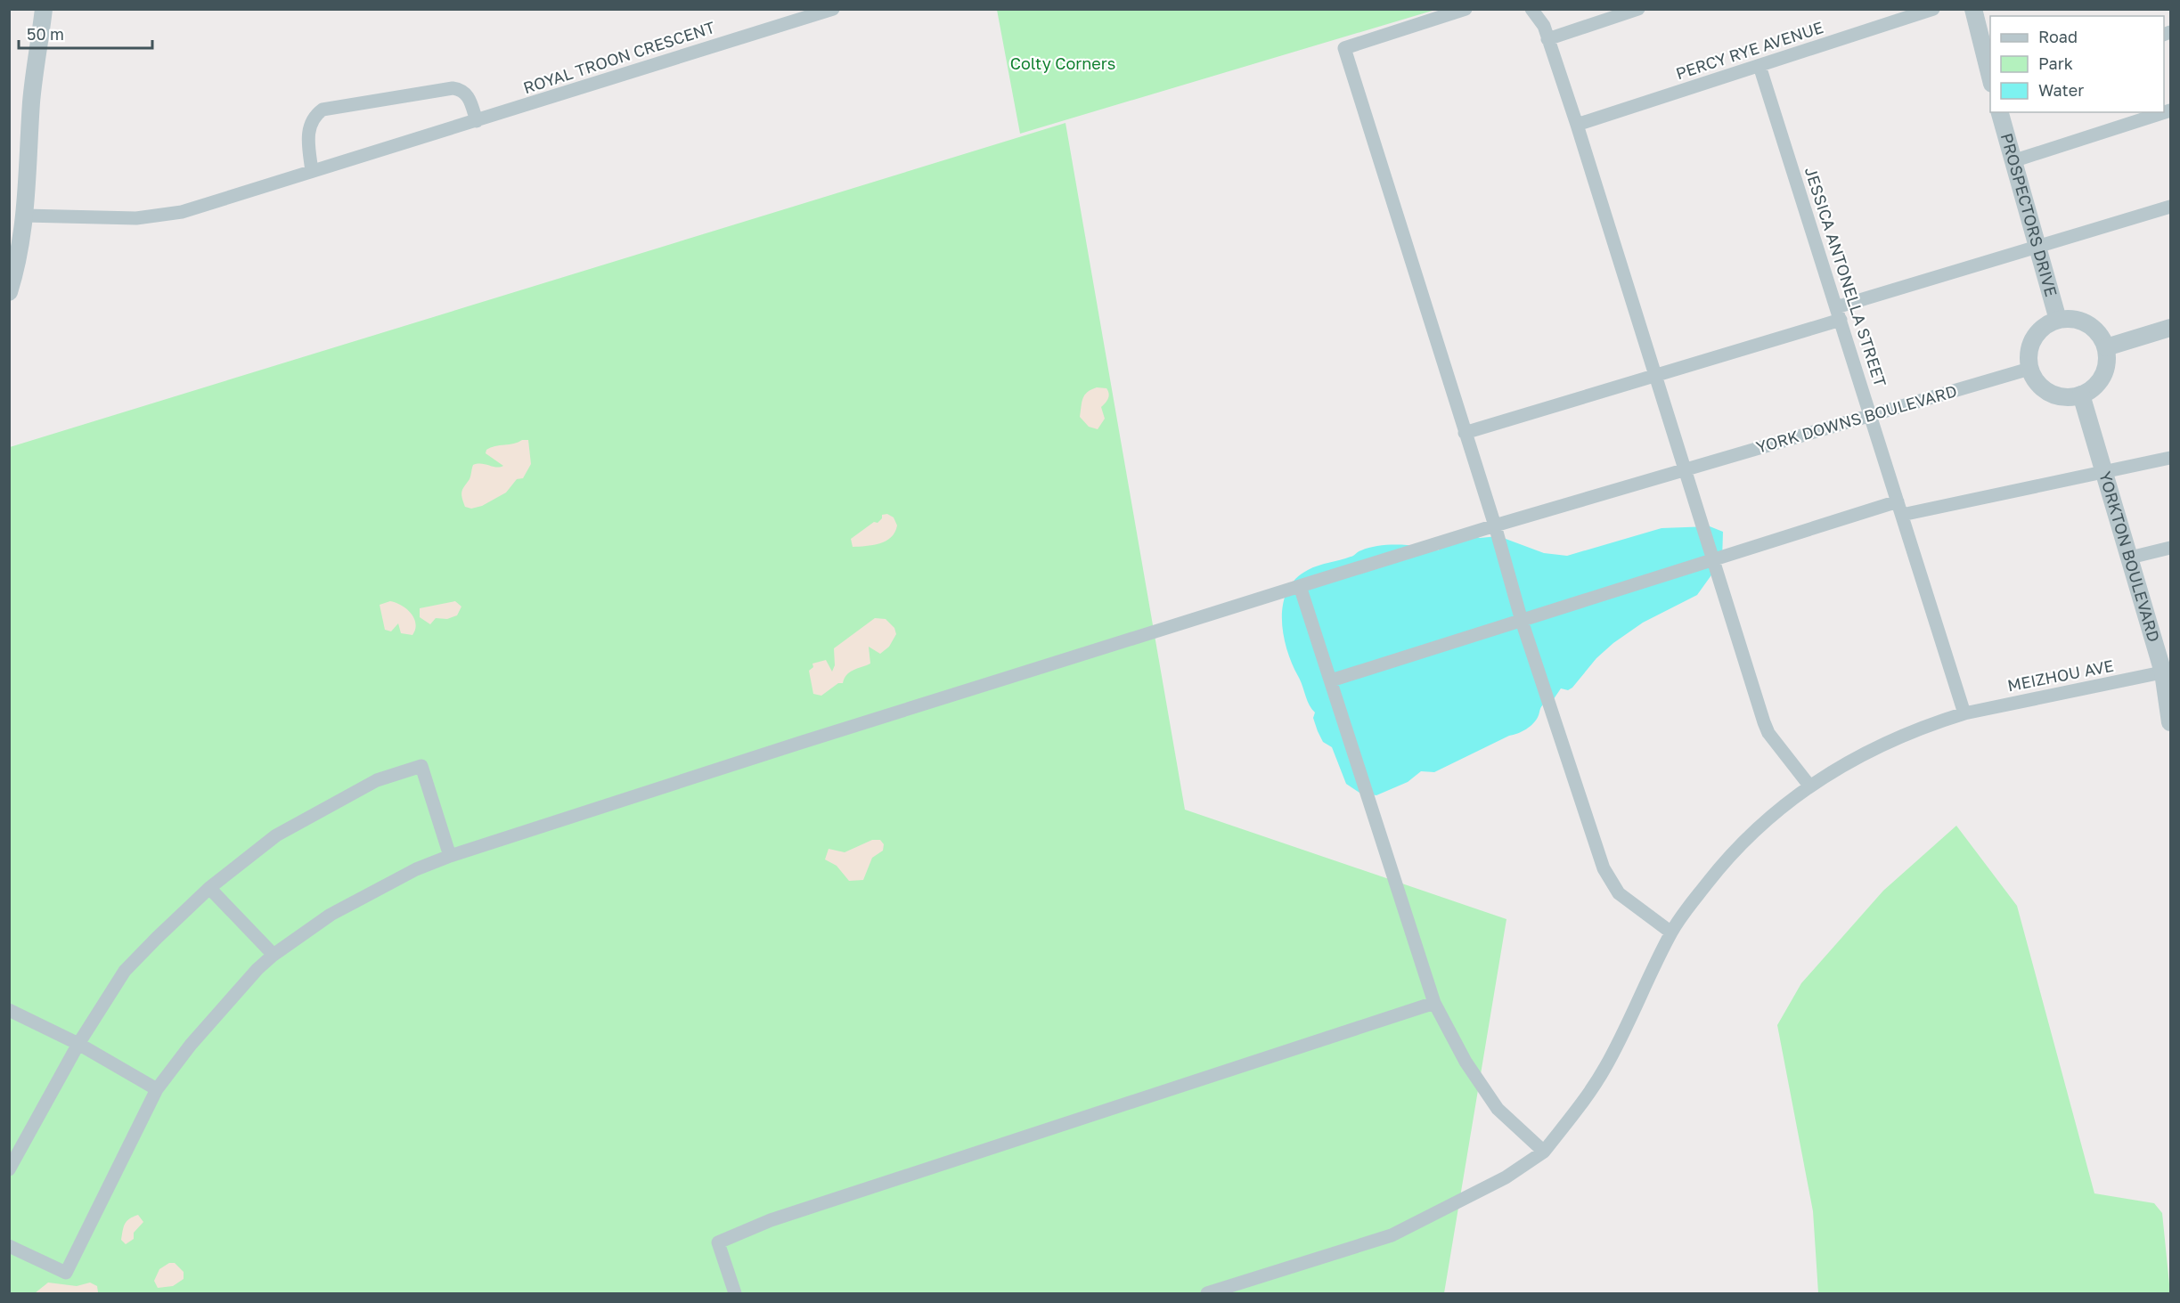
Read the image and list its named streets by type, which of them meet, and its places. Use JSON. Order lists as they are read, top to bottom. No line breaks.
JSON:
{"streets":{"street":["PERCY RYE AVENUE","ROYAL TROON CRESCENT","PROSPECTORS DRIVE","JESSICA ANTONELLA STREET","YORK DOWNS BOULEVARD","YORKTON BOULEVARD","MEIZHOU AVE"]},"crossings":[["PERCY RYE AVENUE","JESSICA ANTONELLA STREET"],["PROSPECTORS DRIVE","YORK DOWNS BOULEVARD"],["PROSPECTORS DRIVE","YORKTON BOULEVARD"],["JESSICA ANTONELLA STREET","YORK DOWNS BOULEVARD"],["JESSICA ANTONELLA STREET","MEIZHOU AVE"],["YORK DOWNS BOULEVARD","YORKTON BOULEVARD"],["YORKTON BOULEVARD","MEIZHOU AVE"]],"parks":["Colty Corners"],"legend":["Road","Park","Water"],"scale_bar":"50 m"}
